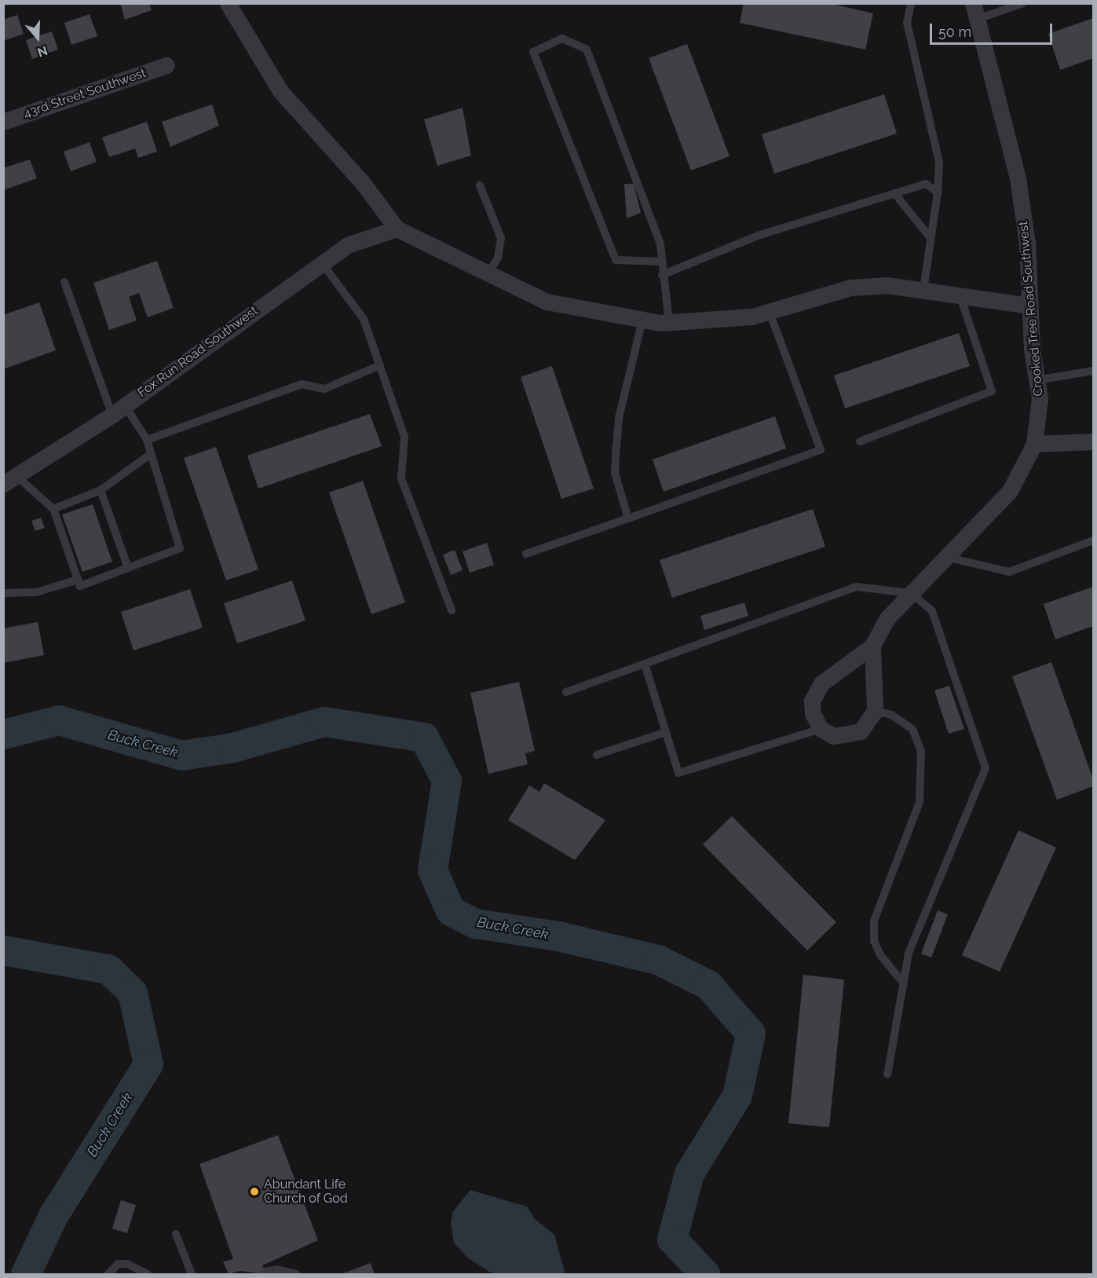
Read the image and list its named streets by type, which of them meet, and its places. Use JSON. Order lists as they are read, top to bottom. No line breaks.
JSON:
{"streets":{"street":["43rd Street Southwest","Crooked Tree Road Southwest","Fox Run Road Southwest"]},"water":["Buck Creek"],"places":["Abundant Life Church of God"],"scale_bar":"50 m","north":"bottom"}
